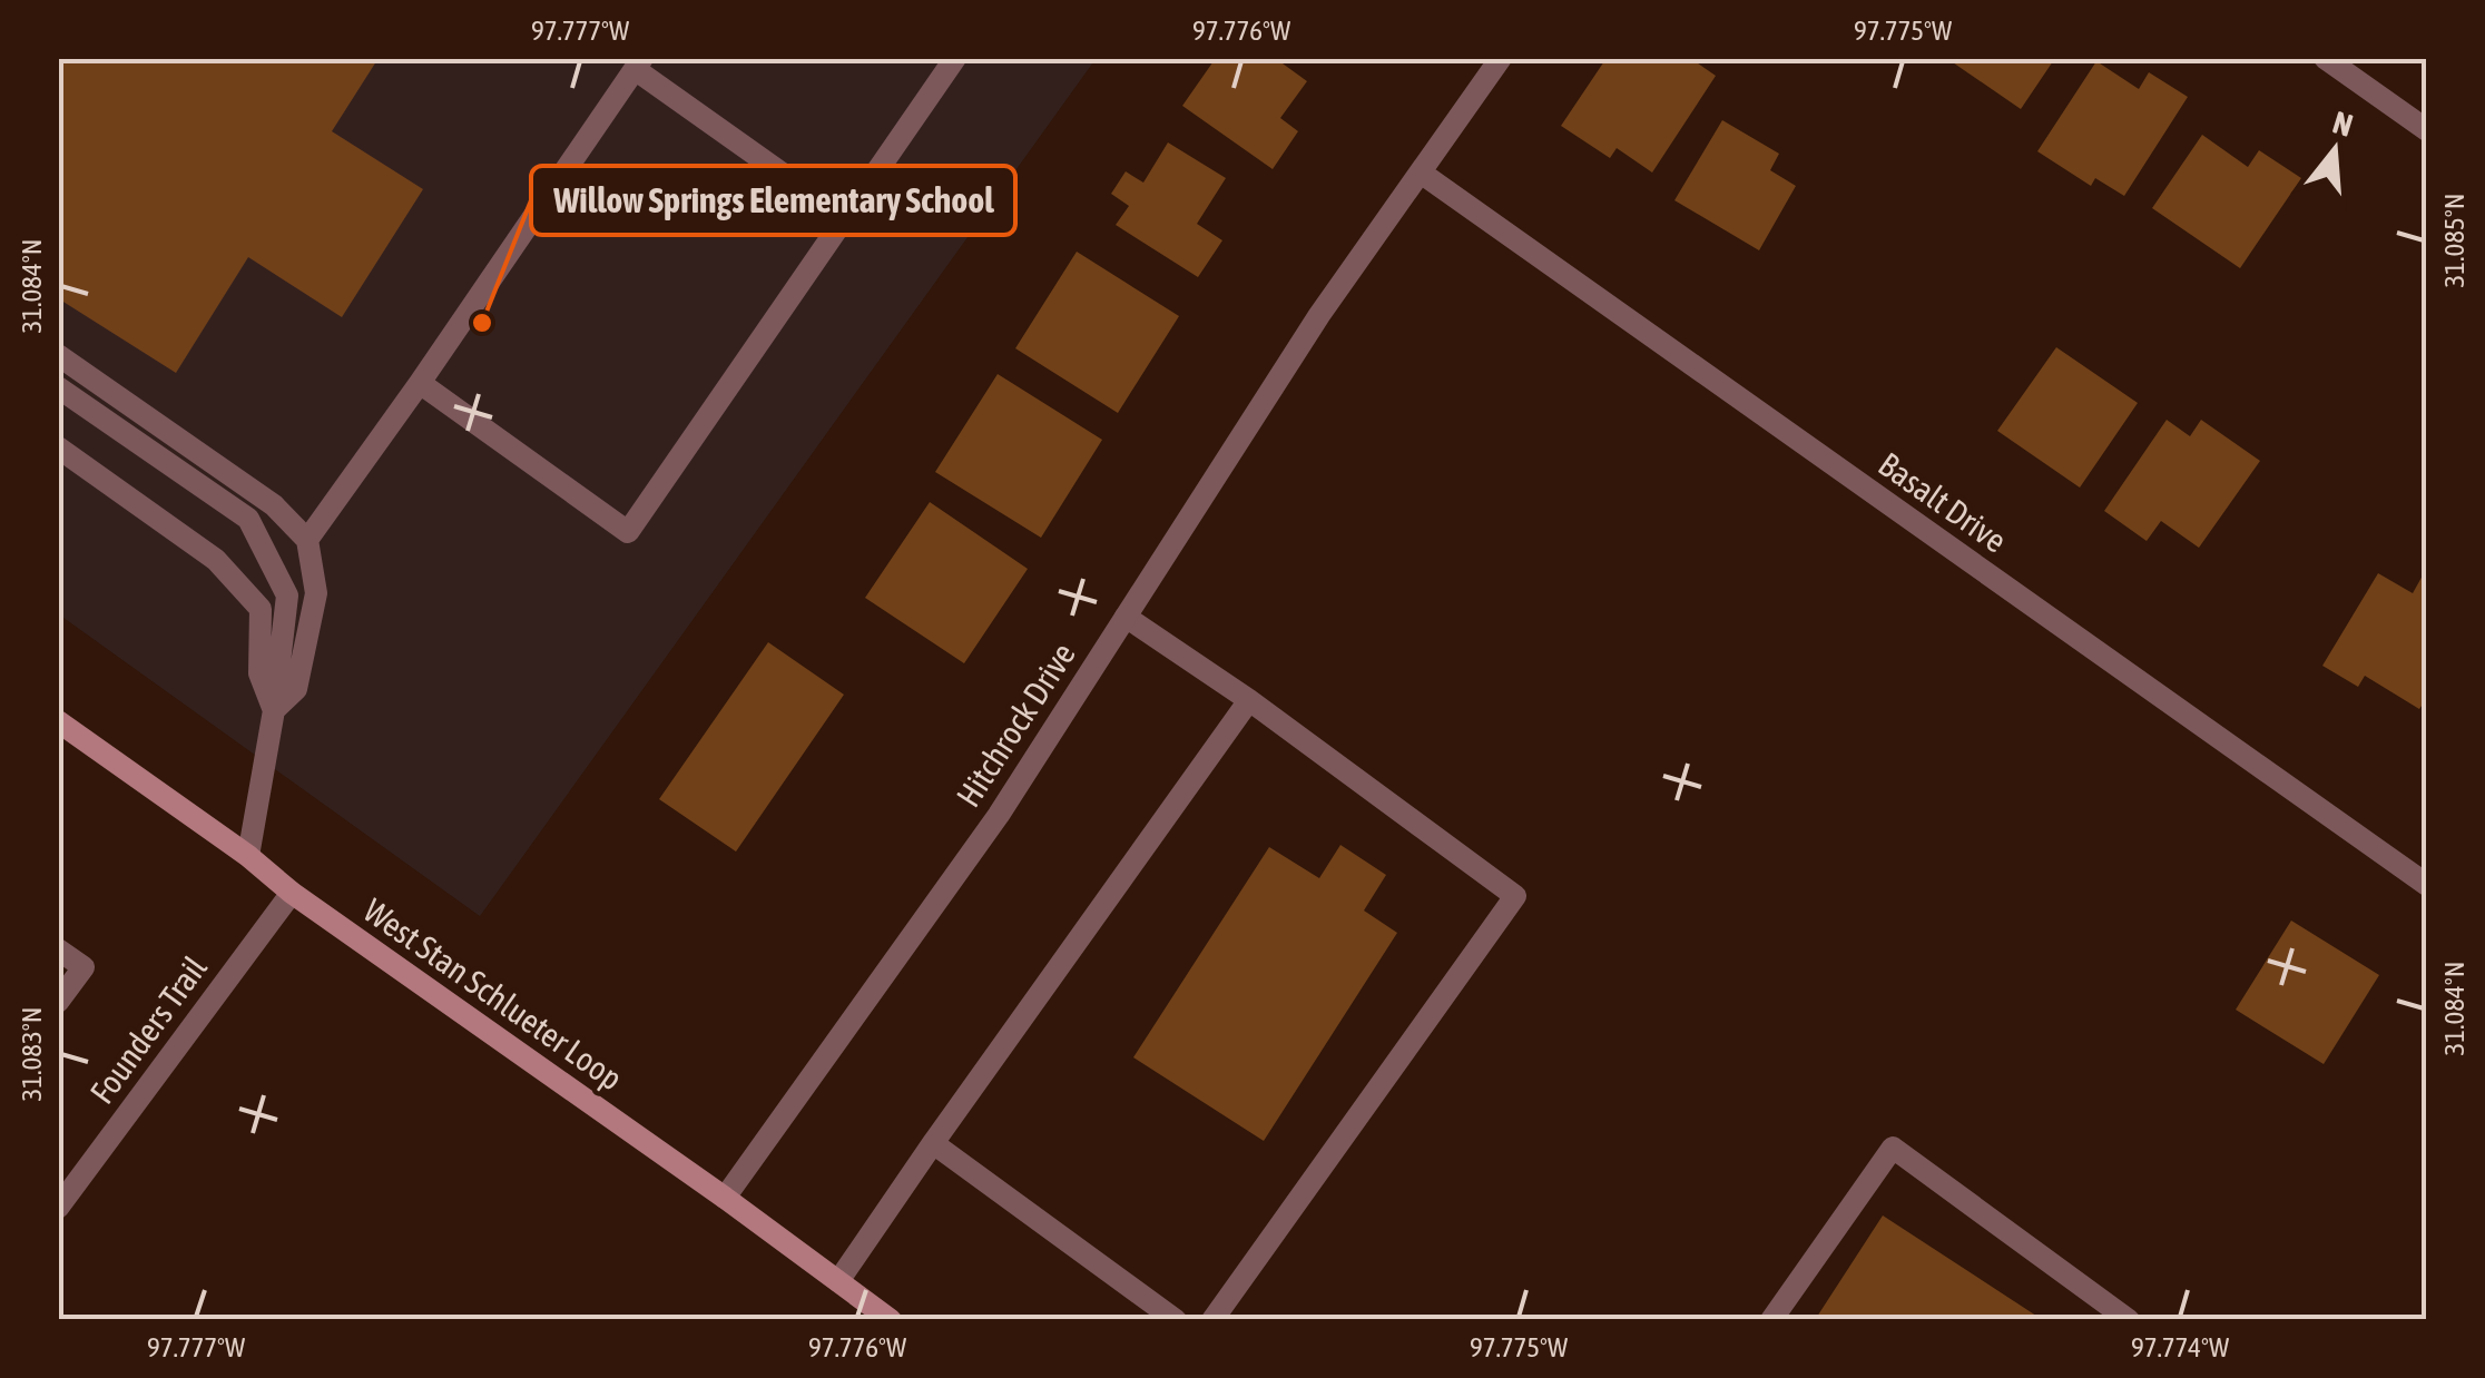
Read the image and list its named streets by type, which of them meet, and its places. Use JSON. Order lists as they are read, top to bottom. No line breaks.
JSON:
{"streets":{"main road":["West Stan Schlueter Loop"],"street":["Basalt Drive","Hitchrock Drive","Founders Trail"]},"crossings":[["Basalt Drive","Hitchrock Drive"],["Hitchrock Drive","West Stan Schlueter Loop"],["West Stan Schlueter Loop","Founders Trail"]],"places":["Willow Springs Elementary School"],"north":"top","coordinates":["97.777°W","97.776°W","97.775°W","31.085°N","31.084°N","31.083°N","97.774°W"]}
